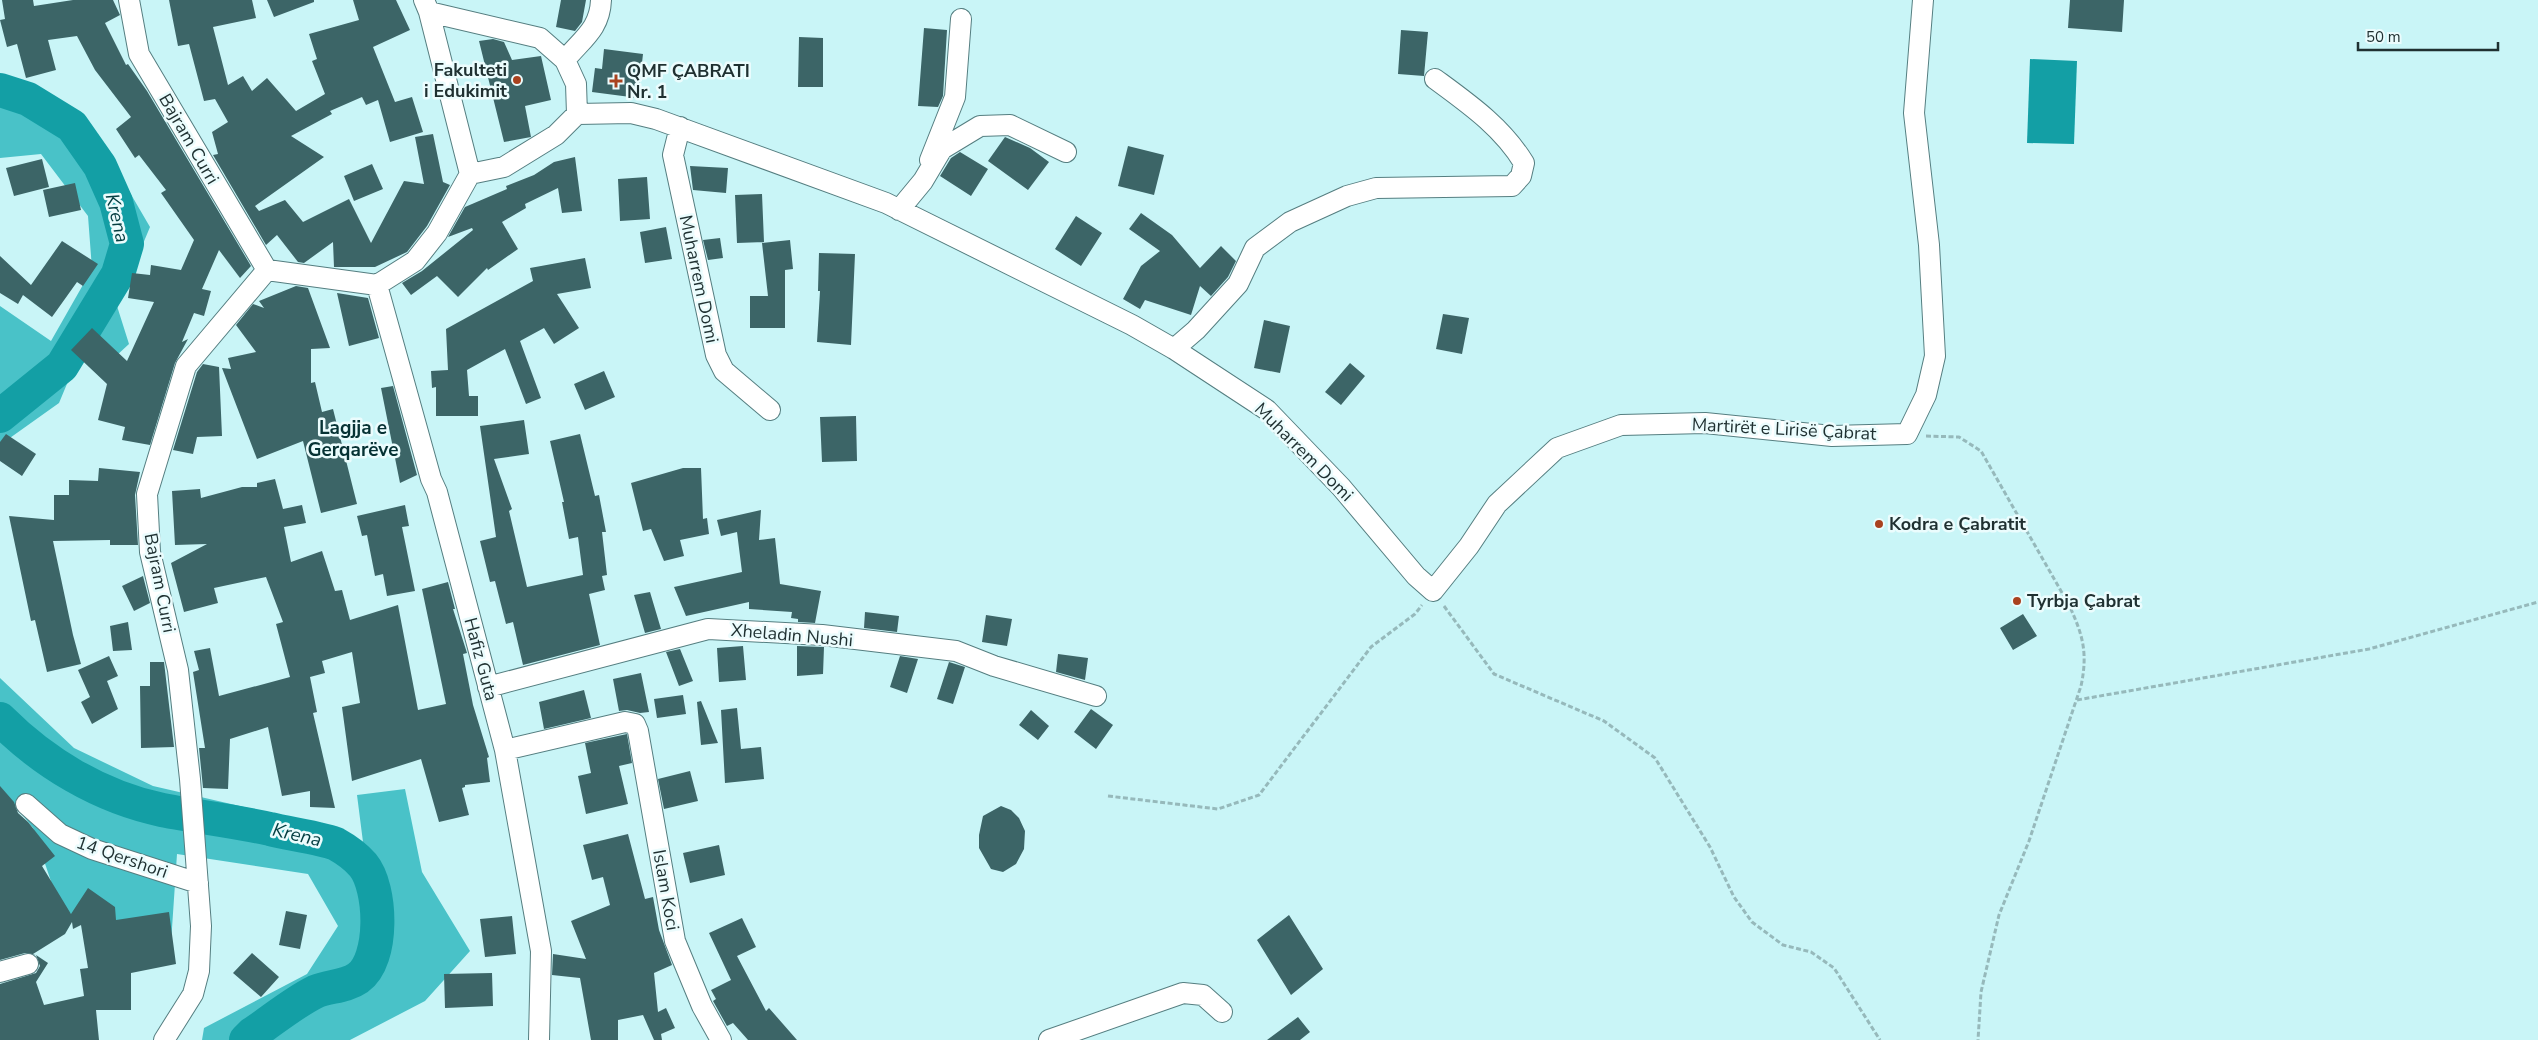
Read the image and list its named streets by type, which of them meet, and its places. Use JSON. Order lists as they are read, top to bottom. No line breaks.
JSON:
{"streets":{"street":["Bajram Curri","Muharrem Domi","Martirët e Lirisë Çabrat","Xheladin Nushi","Hafiz Guta","14 Qershori","Islam Koci"]},"crossings":[["Bajram Curri","14 Qershori"],["Muharrem Domi","Martirët e Lirisë Çabrat"],["Xheladin Nushi","Hafiz Guta"],["Hafiz Guta","Islam Koci"]],"districts":["Lagjja e Gerqarëve"],"water":["Krena"],"places":{"other":["Fakulteti i Edukimit","Kodra e Çabratit","Tyrbja Çabrat"],"health":["QMF ÇABRATI Nr. 1"]},"scale_bar":"50 m"}
